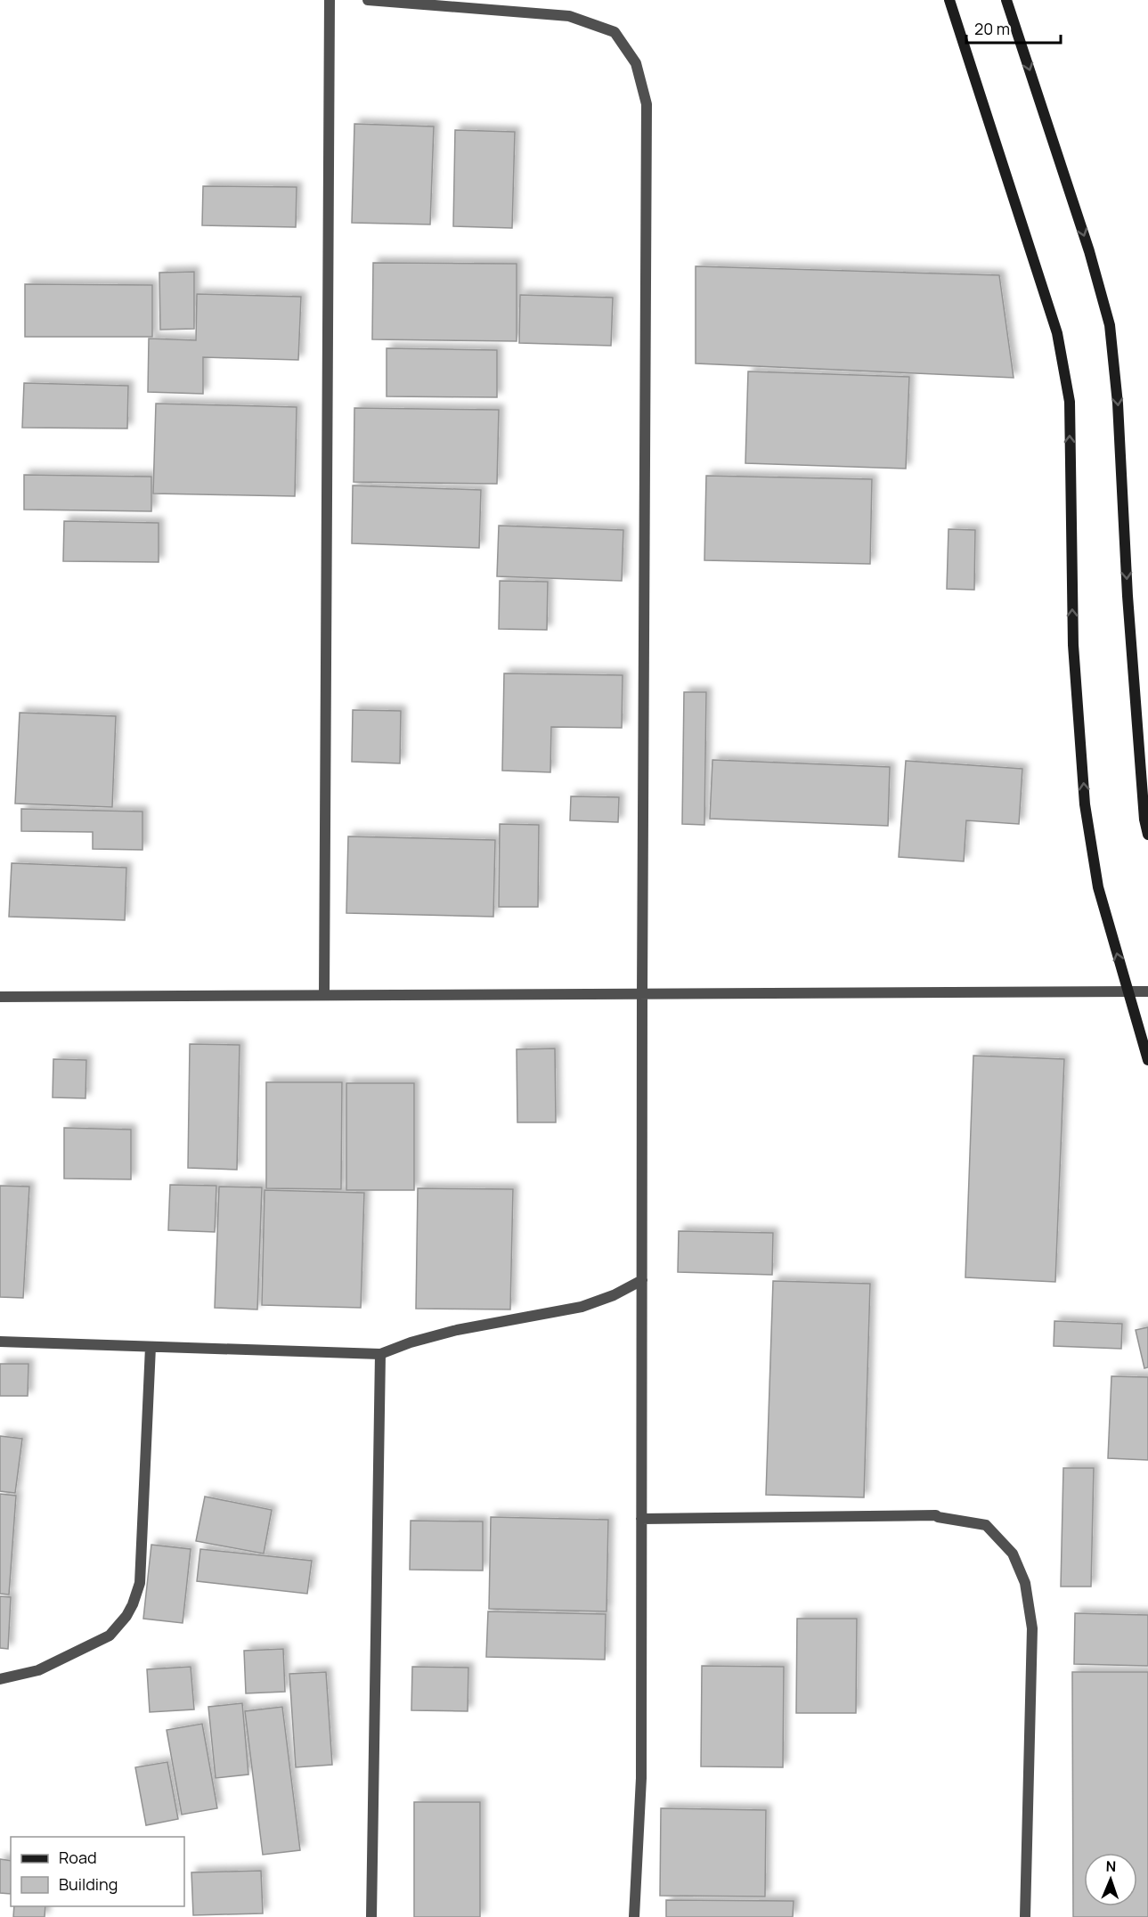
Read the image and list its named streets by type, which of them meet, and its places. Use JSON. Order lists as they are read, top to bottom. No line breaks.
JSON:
{"legend":["Road","Building"],"scale_bar":"20 m","north":"top"}
